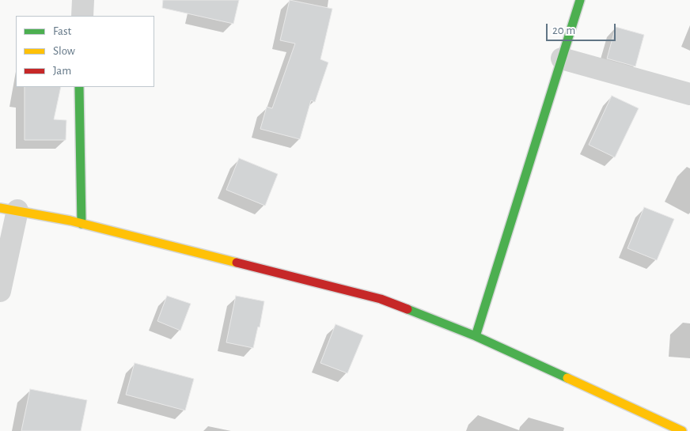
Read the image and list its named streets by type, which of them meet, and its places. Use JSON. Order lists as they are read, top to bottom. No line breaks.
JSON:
{"legend":["Fast","Slow","Jam"],"scale_bar":"20 m"}
